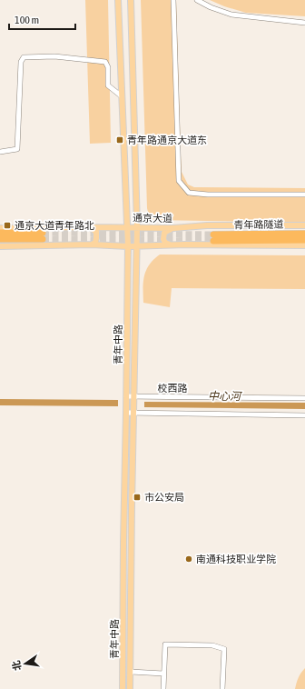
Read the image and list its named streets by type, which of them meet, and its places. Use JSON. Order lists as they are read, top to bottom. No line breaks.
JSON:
{"streets":{"highway":["青年路隧道"],"main road":["通京大道","青年中路"],"street":["校西路"]},"crossings":[["通京大道","青年中路"],["青年中路","校西路"]],"water":["中心河"],"places":{"transit":["青年路通京大道东","通京大道青年路北","市公安局"],"other":["南通科技职业学院"]},"scale_bar":"100 m","north":"left"}
